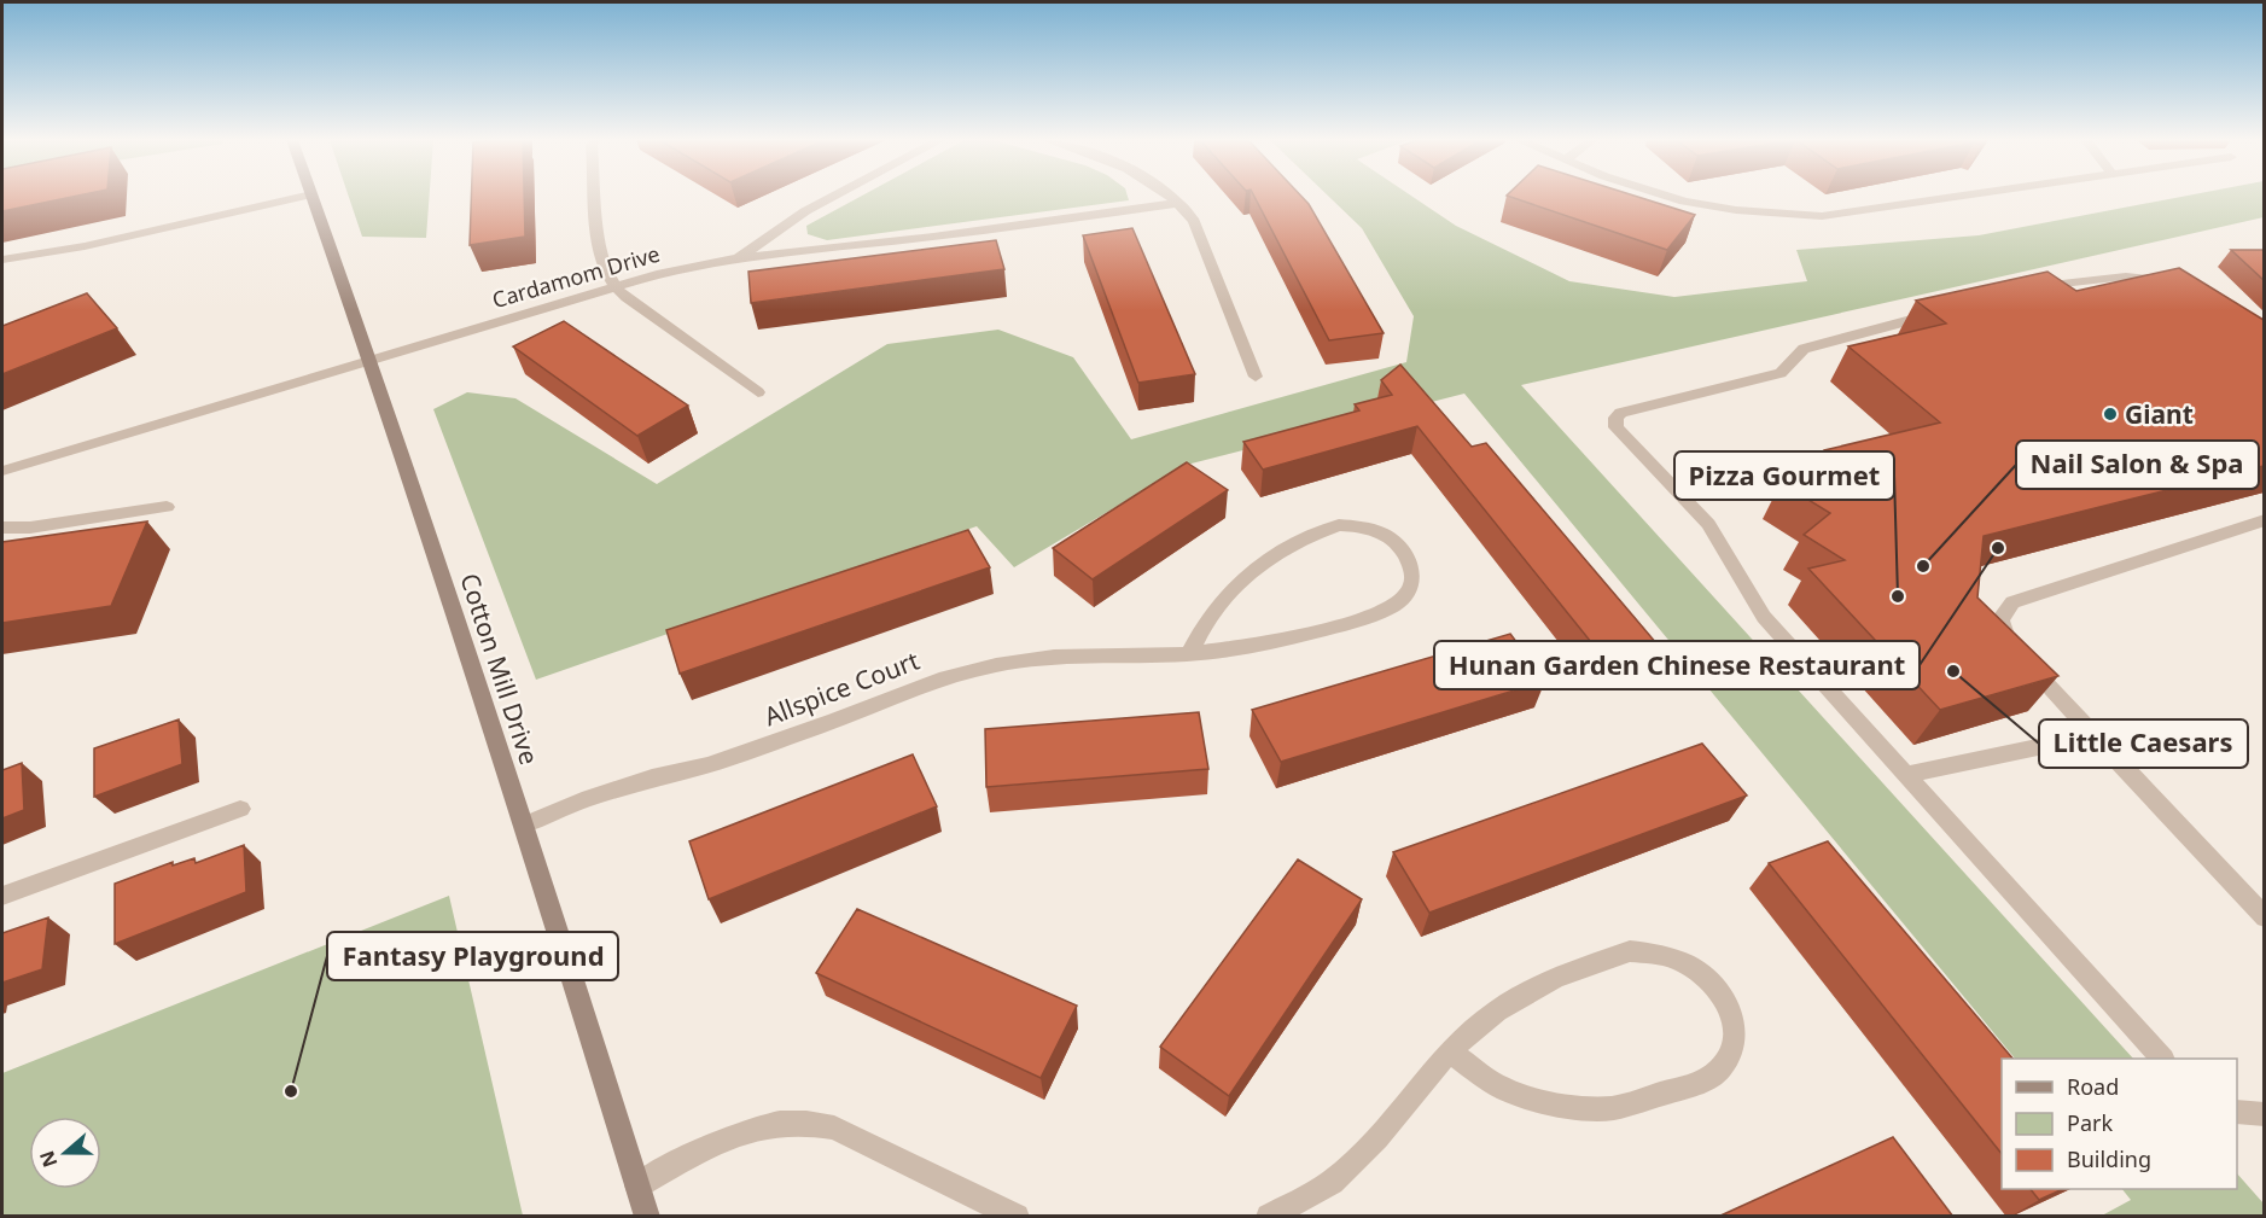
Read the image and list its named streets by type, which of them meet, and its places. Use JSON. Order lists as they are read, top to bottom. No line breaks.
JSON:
{"streets":{"street":["Cardamom Drive","Cotton Mill Drive","Allspice Court"]},"crossings":[["Cardamom Drive","Cotton Mill Drive"],["Cotton Mill Drive","Allspice Court"]],"places":["Giant","Hunan Garden Chinese Restaurant","Nail Salon & Spa","Pizza Gourmet","Little Caesars","Fantasy Playground"],"legend":["Road","Park","Building"],"north":"left"}
